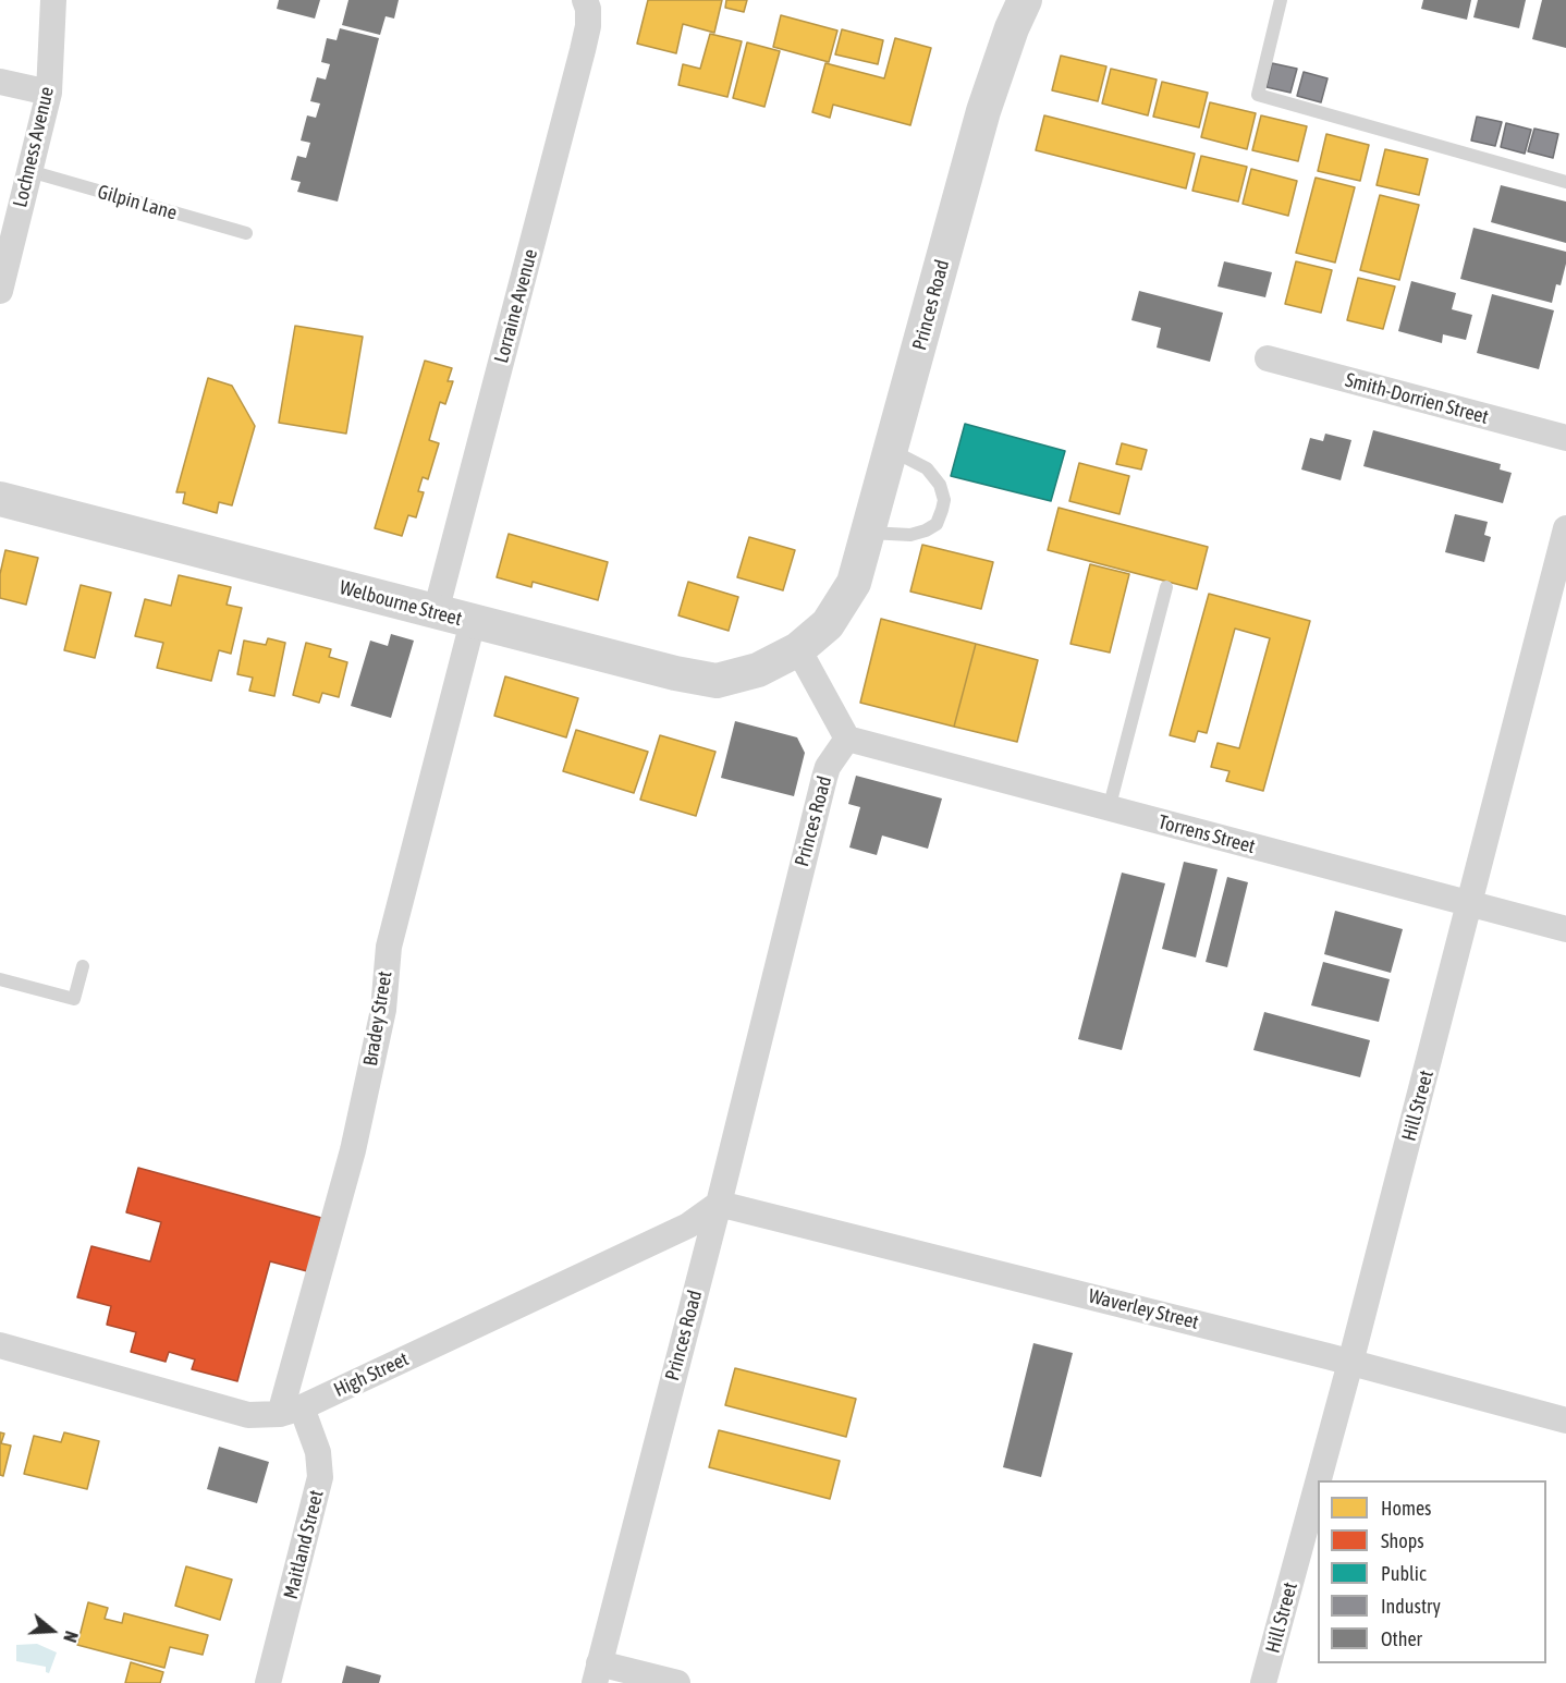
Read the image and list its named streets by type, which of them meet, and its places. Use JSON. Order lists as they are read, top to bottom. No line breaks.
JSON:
{"streets":{"street":["Lochness Avenue","Princes Road","Lorraine Avenue","Smith-Dorrien Street","Welbourne Street","Torrens Street","Bradey Street","Hill Street","Waverley Street","High Street","Maitland Street"],"lane":["Gilpin Lane"]},"crossings":[["Lochness Avenue","Gilpin Lane"],["Princes Road","Welbourne Street"],["Princes Road","Torrens Street"],["Princes Road","Waverley Street"],["Princes Road","High Street"],["Lorraine Avenue","Welbourne Street"],["Welbourne Street","Bradey Street"],["Torrens Street","Hill Street"],["Bradey Street","High Street"],["Bradey Street","Maitland Street"],["Hill Street","Waverley Street"],["Waverley Street","High Street"],["High Street","Maitland Street"]],"legend":["Homes","Shops","Public","Industry","Other"],"north":"right"}
